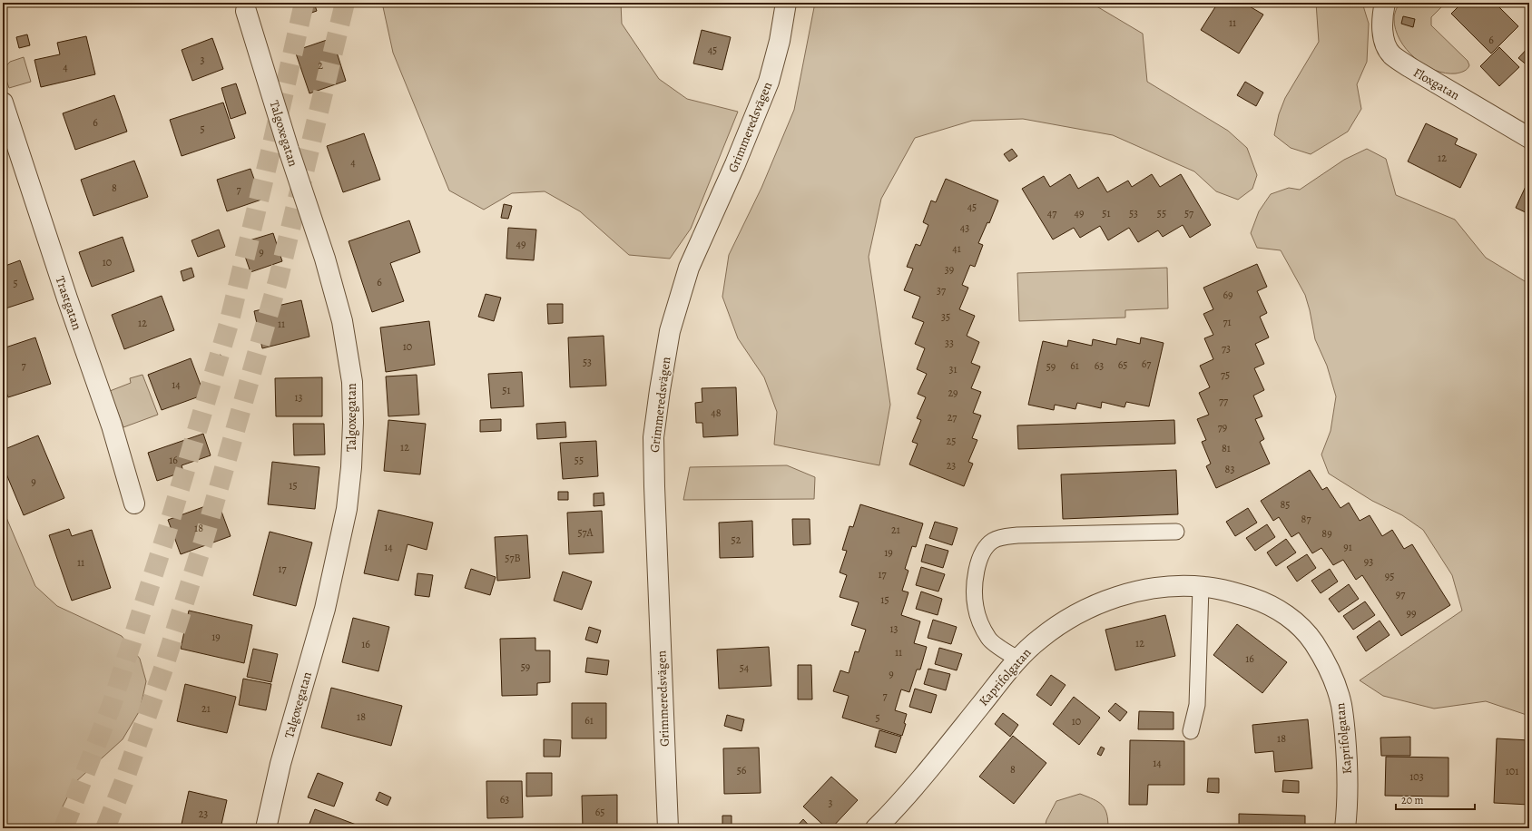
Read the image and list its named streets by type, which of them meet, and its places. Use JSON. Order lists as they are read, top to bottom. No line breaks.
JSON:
{"streets":{"street":["Floxgatan","Grimmeredsvägen","Talgoxegatan","Trastgatan","Kaprifolgatan"]},"house_numbers":["11","6","45","3","2","4","6","5","12","4","8","7","45","47","49","51","53","55","57","43","49","41","9","10","39","6","5","37","69","35","71","12","11","33","10","73","53","67","65","7","61","63","59","31","75","14","51","29","13","77","48","27","79","25","12","81","16","55","23","83","9","15","85","87","18","21","57A","89","52","14","91","19","57B","93","11","17","17","95","97","15","99","13","19","12","16","11","16","59","54","9","7","21","18","5","61","10","18","14","8","56","101","103","63","3","65","23"],"scale_bar":"20 m"}
